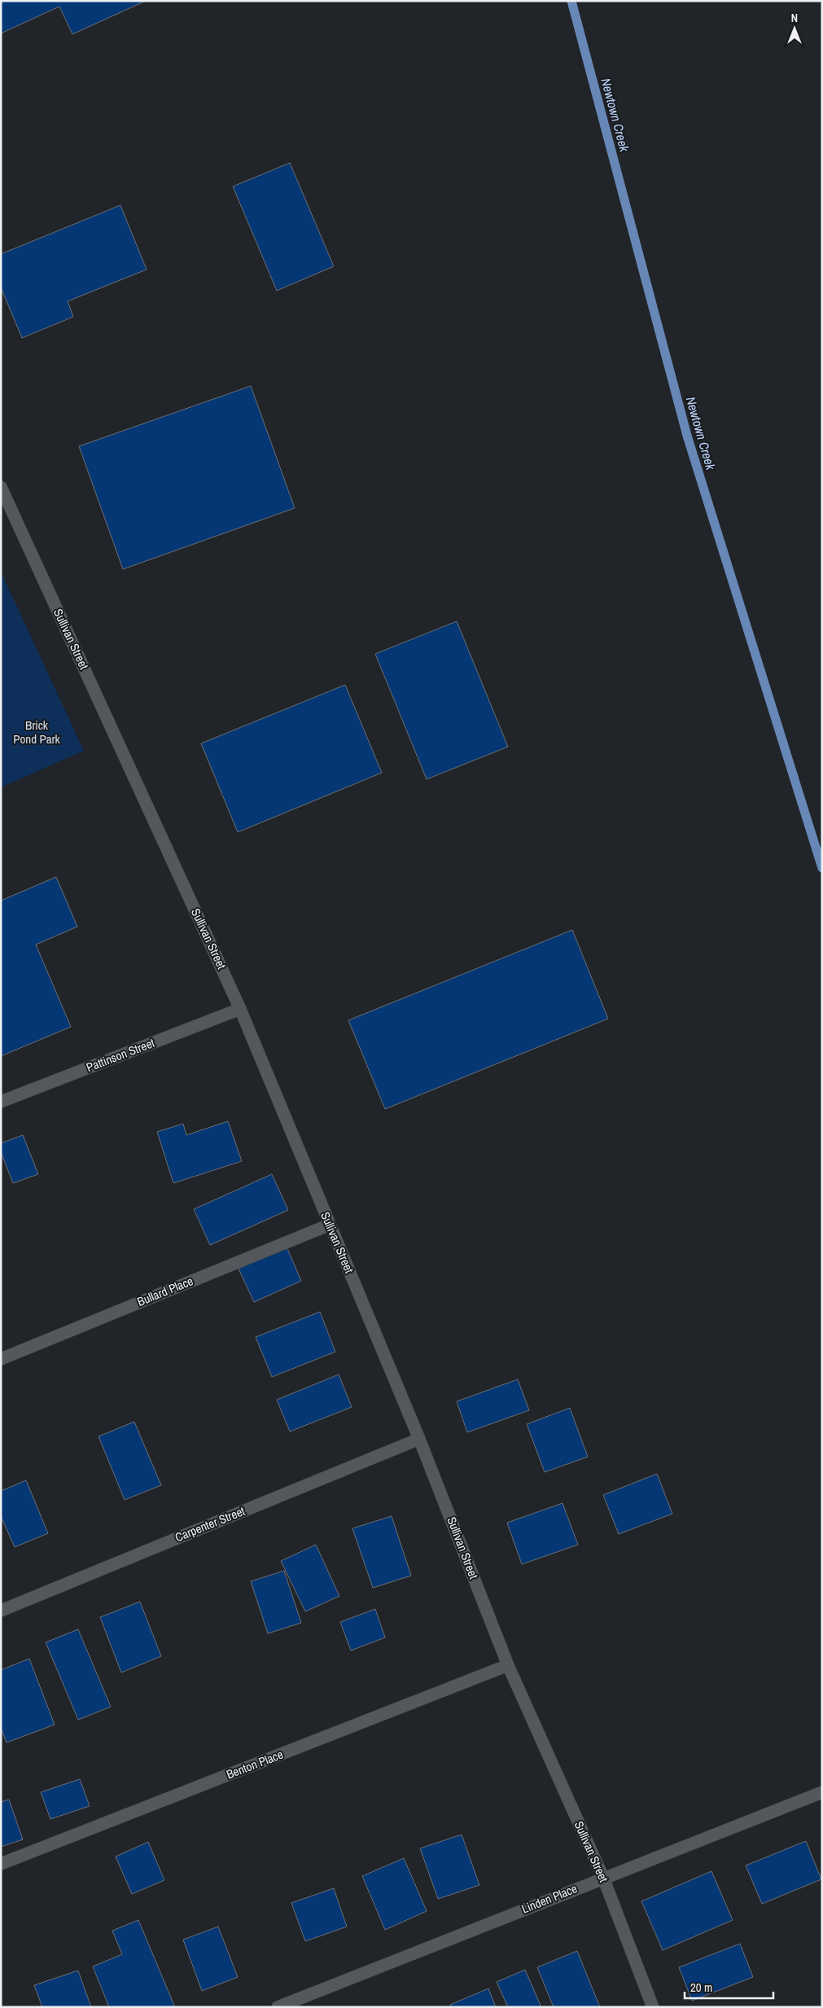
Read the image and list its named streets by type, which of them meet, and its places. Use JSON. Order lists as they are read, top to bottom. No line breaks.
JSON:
{"streets":{"street":["Sullivan Street","Pattinson Street","Bullard Place","Carpenter Street","Benton Place","Linden Place"]},"crossings":[["Sullivan Street","Pattinson Street"],["Sullivan Street","Bullard Place"],["Sullivan Street","Carpenter Street"],["Sullivan Street","Benton Place"],["Sullivan Street","Linden Place"]],"water":["Newtown Creek"],"parks":["Brick Pond Park"],"scale_bar":"20 m","north":"top"}
